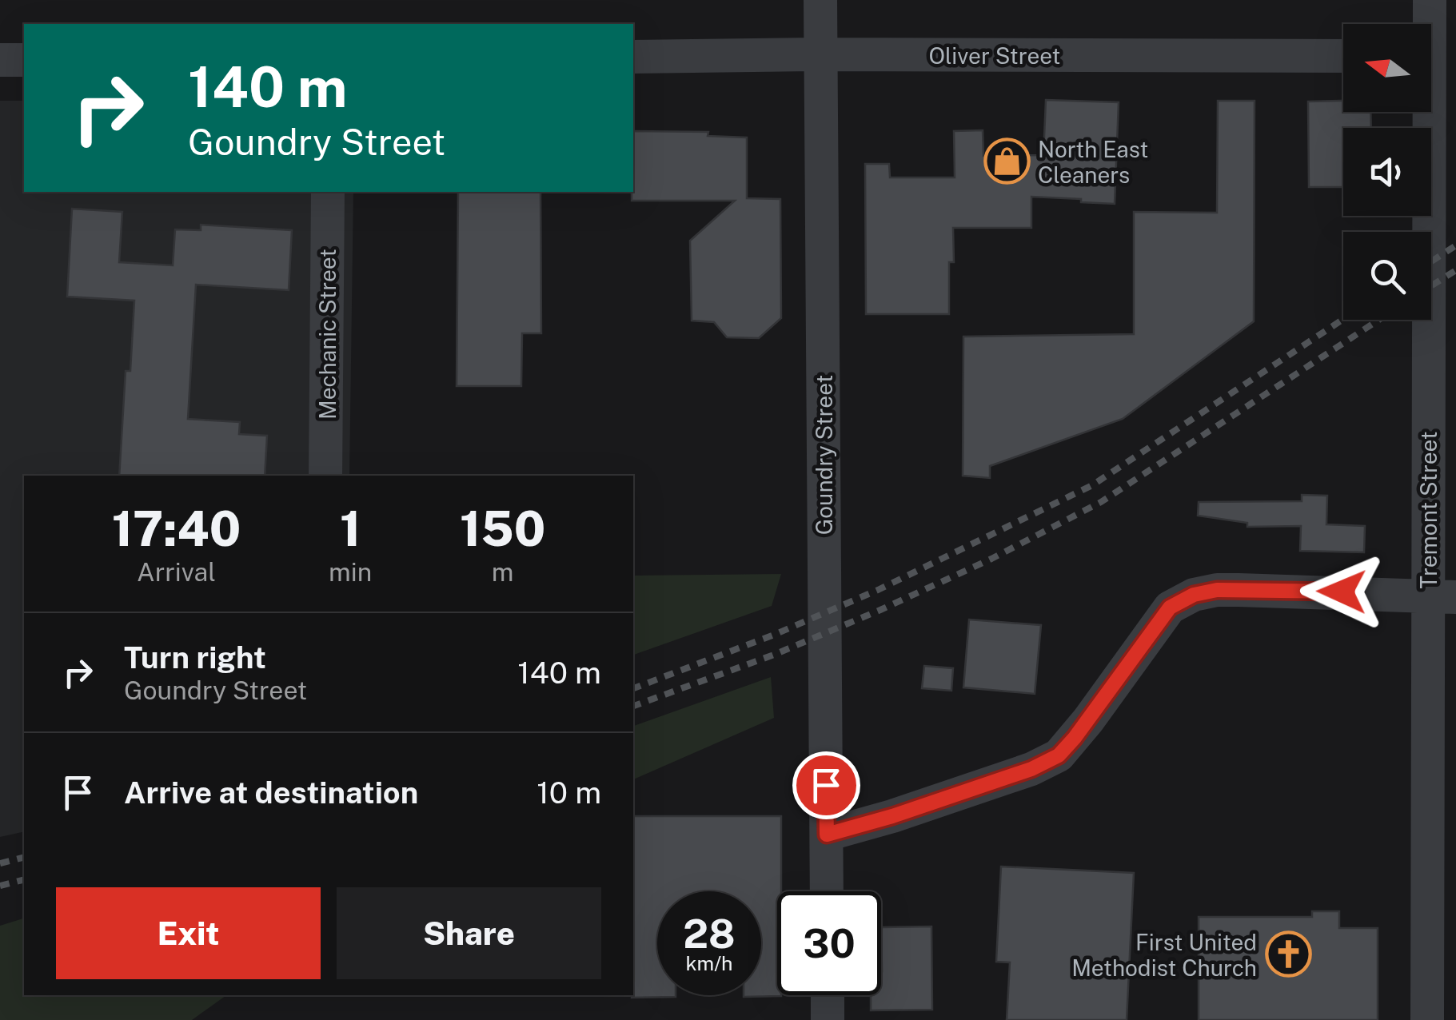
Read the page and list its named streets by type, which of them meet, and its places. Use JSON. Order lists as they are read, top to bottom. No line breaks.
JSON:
{"streets":{"street":["Oliver Street","Mechanic Street","Goundry Street","Tremont Street"]},"crossings":[["Oliver Street","Goundry Street"]],"places":{"shop":["North East Cleaners"],"church":["First United Methodist Church"]},"north":"left","page":{"turn":["140 m","Goundry Street"],"eta":["17:40","Arrival","1","min","150","m"],"list":[{"name":"Turn right","note":"Goundry Street","value":"140 m"},{"name":"Arrive at destination","value":"10 m"}],"buttons":["Exit","Share"],"speed":"28 km/h","limit":"30"}}
